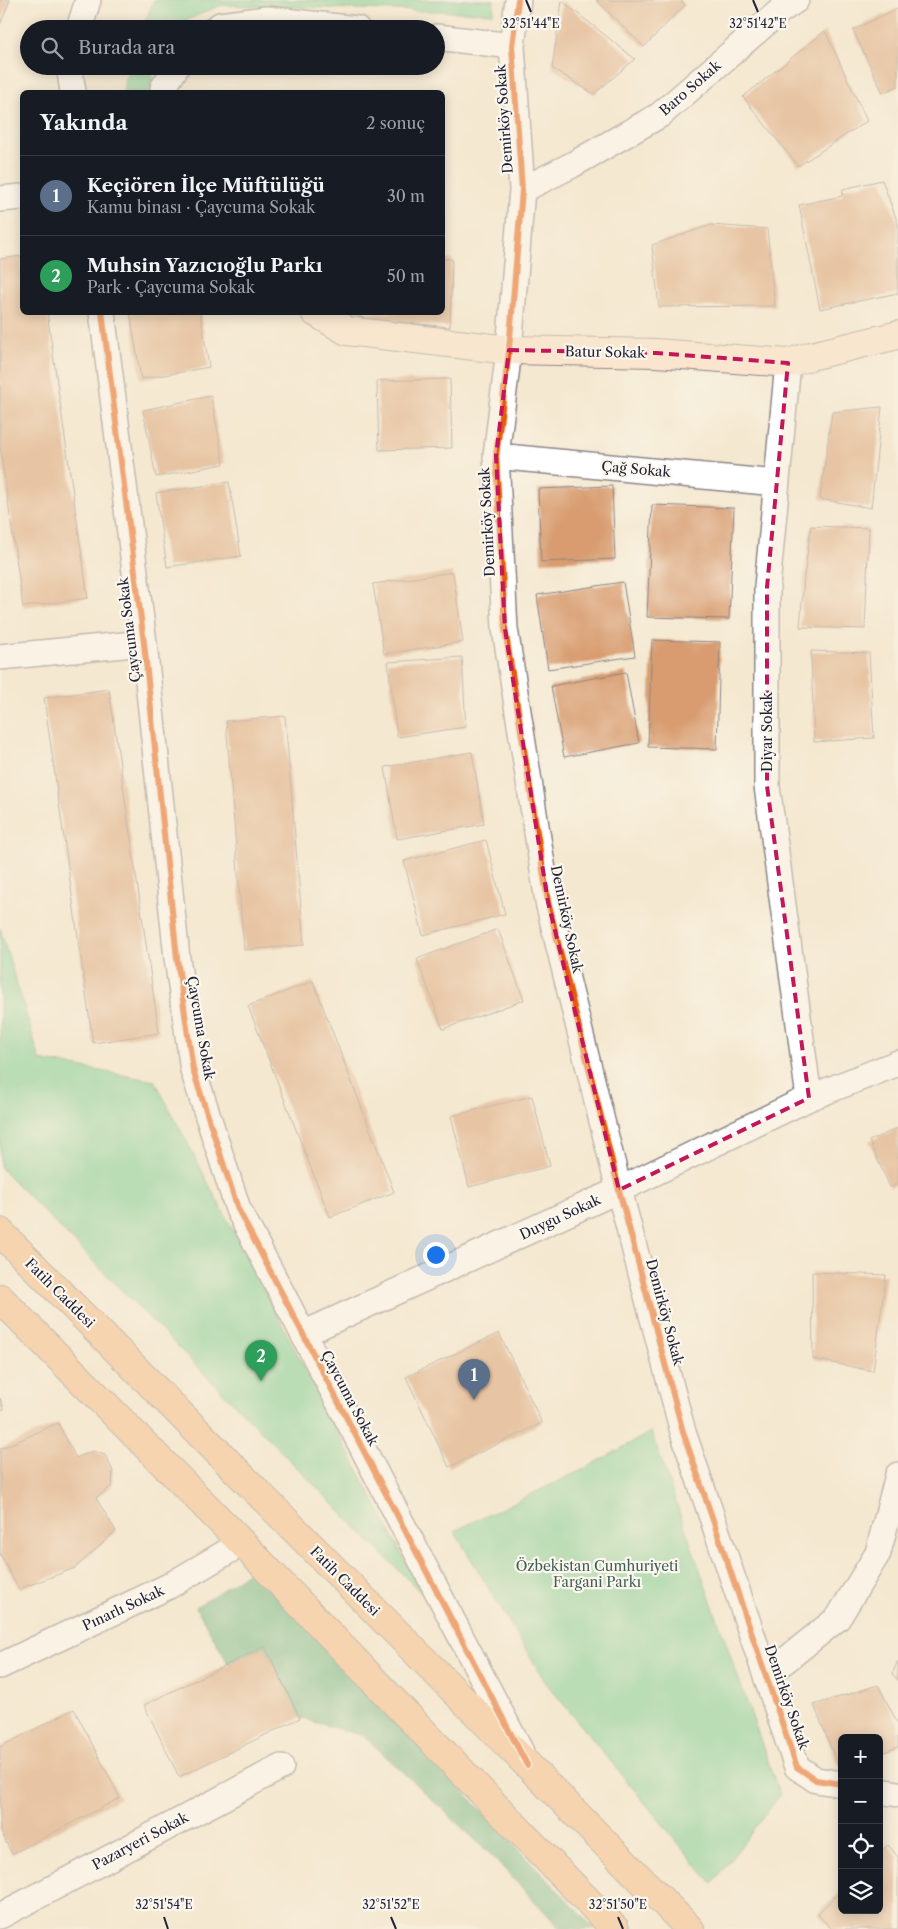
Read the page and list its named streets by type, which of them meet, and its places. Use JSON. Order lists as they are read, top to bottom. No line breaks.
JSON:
{"streets":{"main road":["Fatih Caddesi"],"street":["Baro Sokak","Demirköy Sokak","Batur Sokak","Çağ Sokak","Çaycuma Sokak","Diyar Sokak","Duygu Sokak","Pınarlı Sokak","Pazaryeri Sokak"]},"crossings":[["Baro Sokak","Demirköy Sokak"],["Demirköy Sokak","Batur Sokak"],["Demirköy Sokak","Çağ Sokak"],["Demirköy Sokak","Duygu Sokak"],["Batur Sokak","Diyar Sokak"],["Çağ Sokak","Diyar Sokak"],["Çaycuma Sokak","Duygu Sokak"],["Çaycuma Sokak","Fatih Caddesi"],["Diyar Sokak","Duygu Sokak"]],"parks":["Özbekistan Cumhuriyeti Fargani Parkı"],"page":{"search":"Burada ara","heading":["Yakında","2 sonuç"],"list":[{"mark":"1","name":"Keçiören İlçe Müftülüğü","note":"Kamu binası · Çaycuma Sokak","value":"30 m"},{"mark":"2","name":"Muhsin Yazıcıoğlu Parkı","note":"Park · Çaycuma Sokak","value":"50 m"}],"pins":["2","1"],"map_buttons":["+","−"]},"coordinates":["32°51'44\"E","32°51'42\"E","32°51'54\"E","32°51'52\"E","32°51'50\"E"]}
